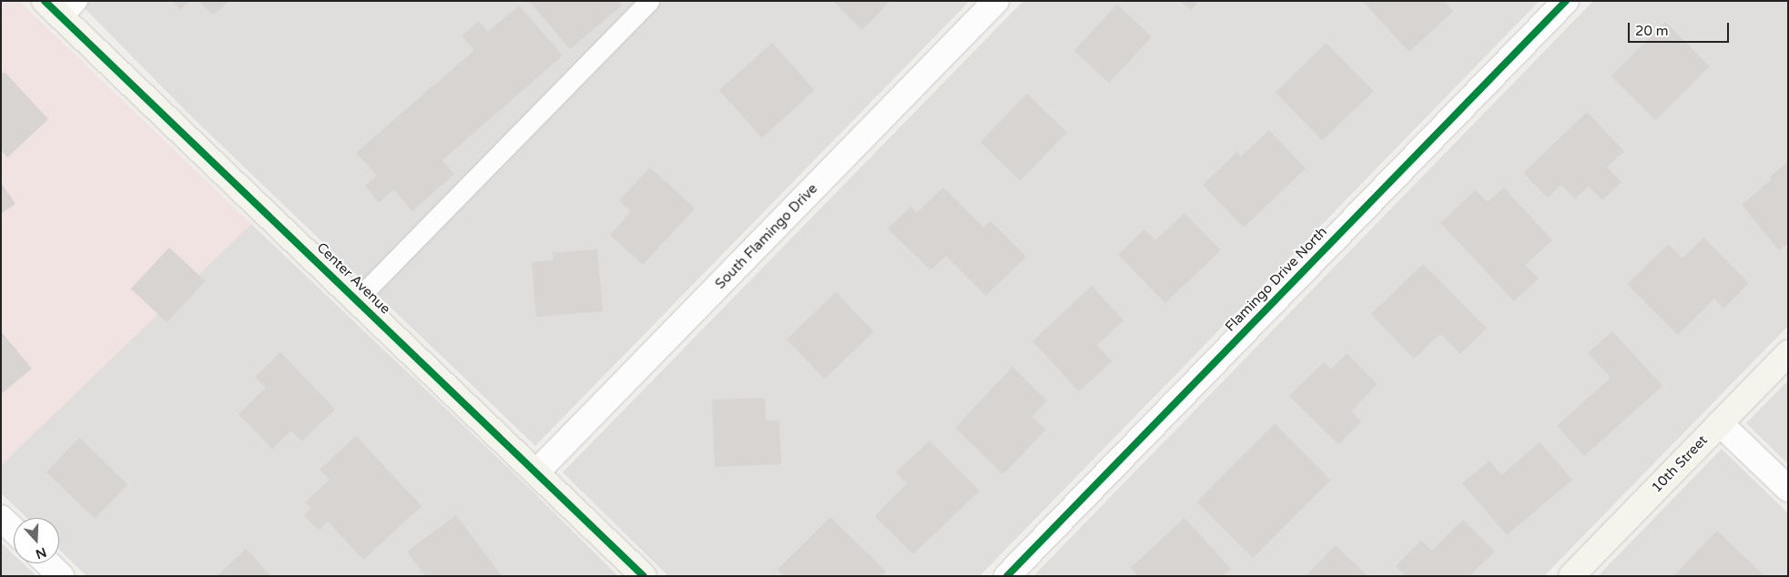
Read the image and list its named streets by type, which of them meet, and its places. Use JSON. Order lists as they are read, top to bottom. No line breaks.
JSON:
{"streets":{"street":["South Flamingo Drive","Center Avenue","Flamingo Drive North","10th Street"]},"crossings":[["South Flamingo Drive","Center Avenue"]],"scale_bar":"20 m","north":"bottom"}
